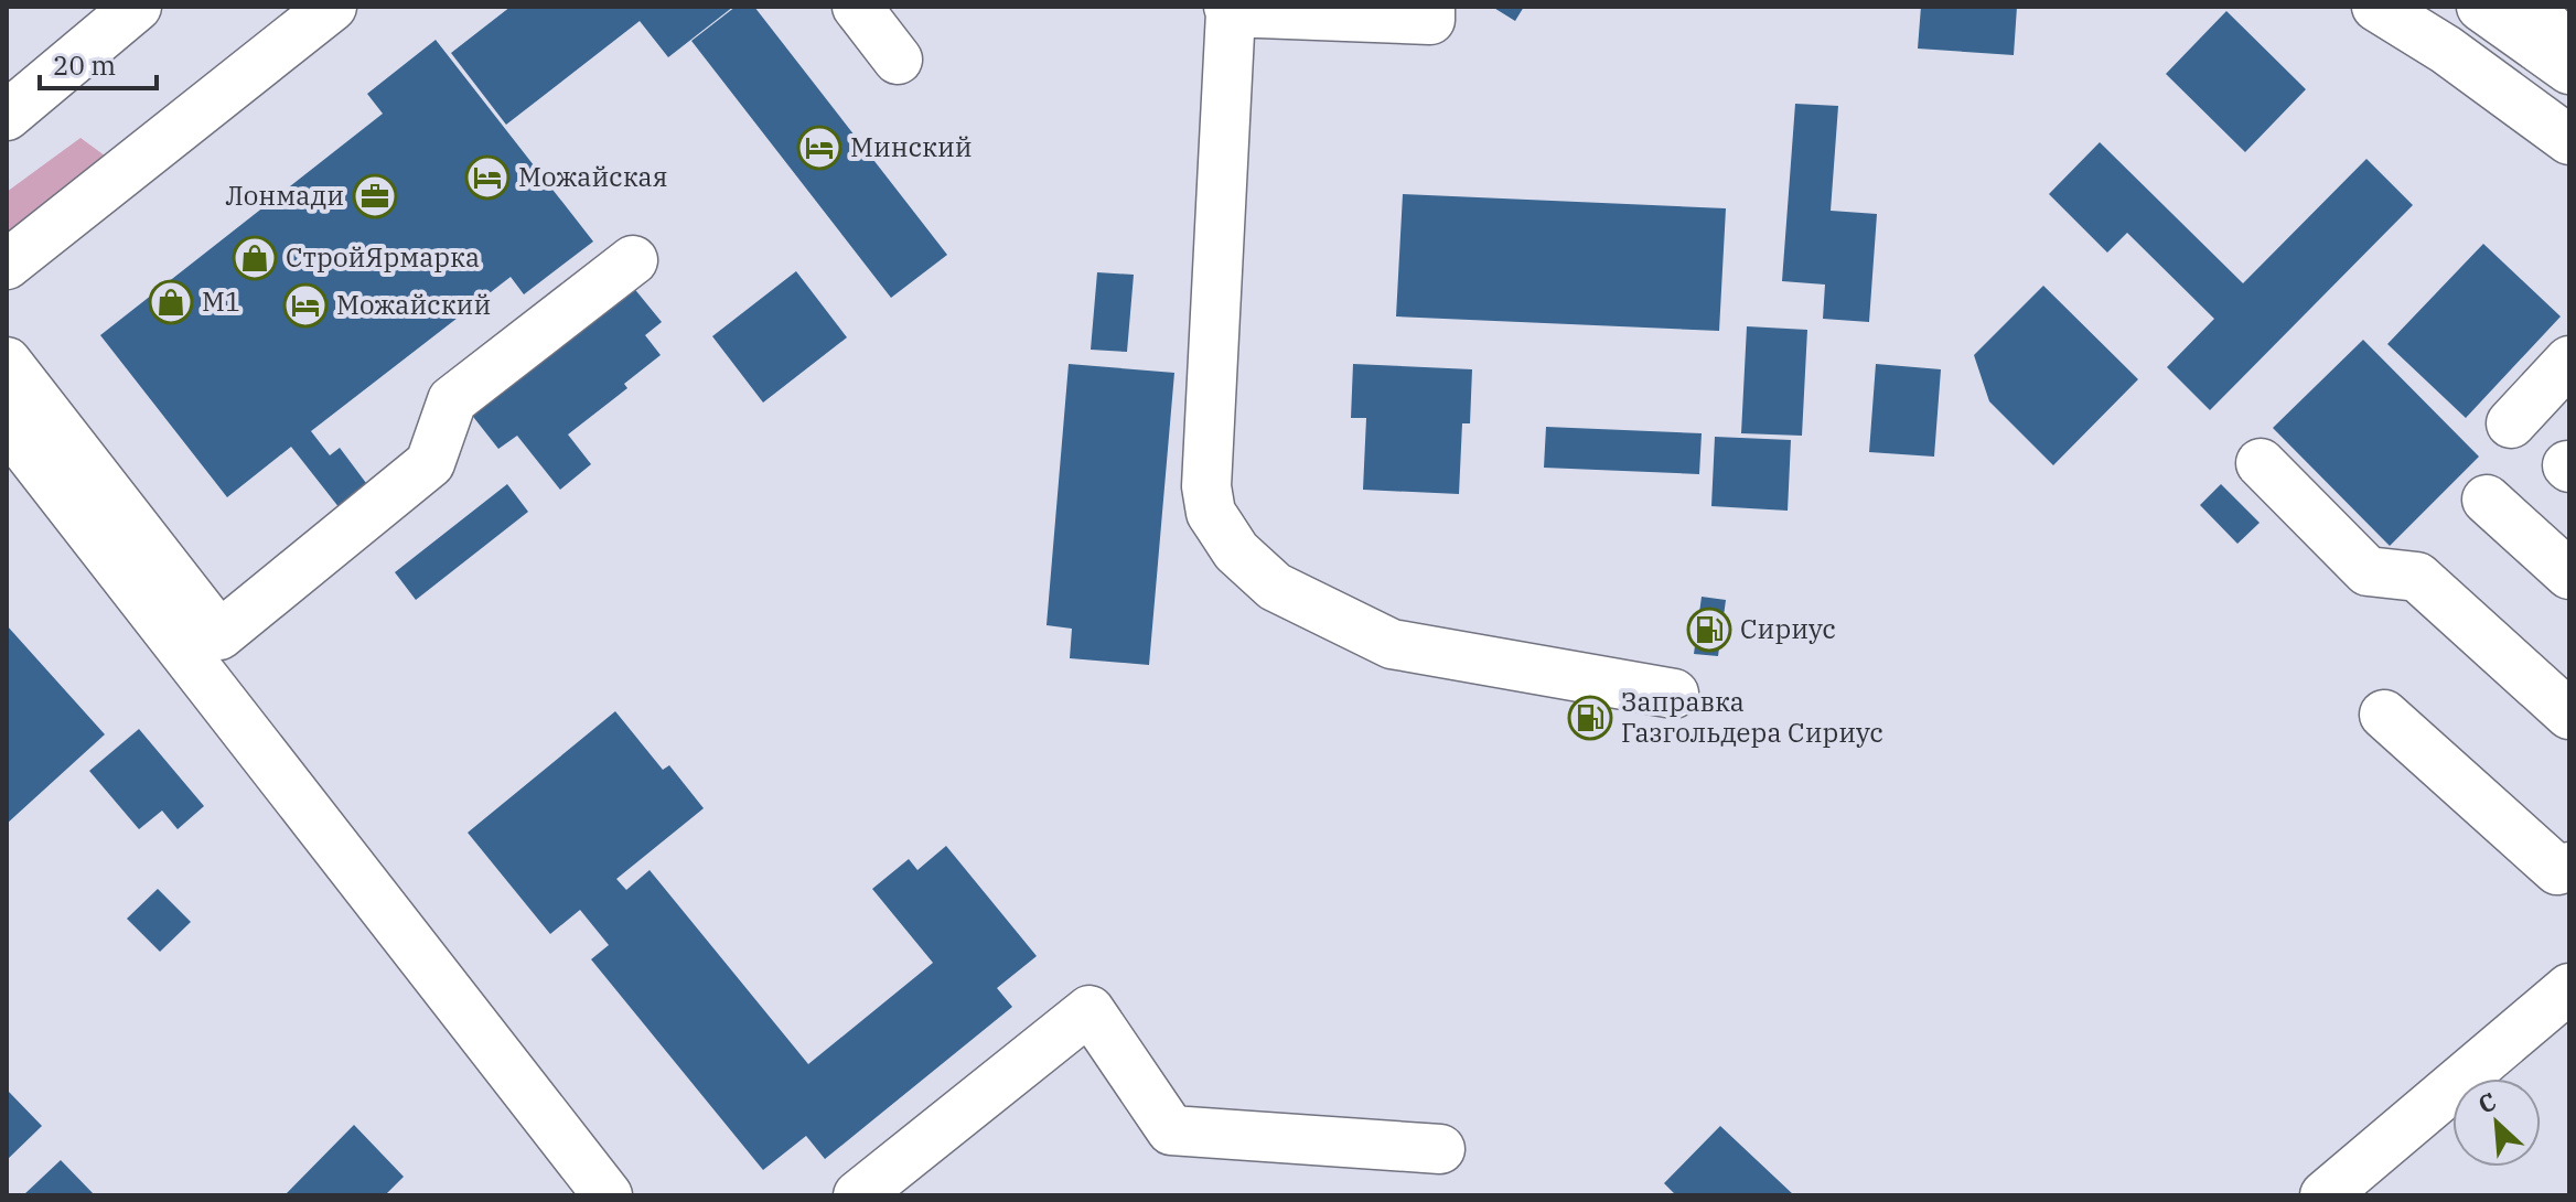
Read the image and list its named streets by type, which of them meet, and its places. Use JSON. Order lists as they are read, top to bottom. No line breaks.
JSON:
{"places":{"hotel":["Минский","Можайская","Можайский"],"office":["Лонмади"],"shop":["СтройЯрмарка","М1"],"fuel station":["Сириус","Заправка Газгольдера Сириус"]},"scale_bar":"20 m","north":"top left"}
